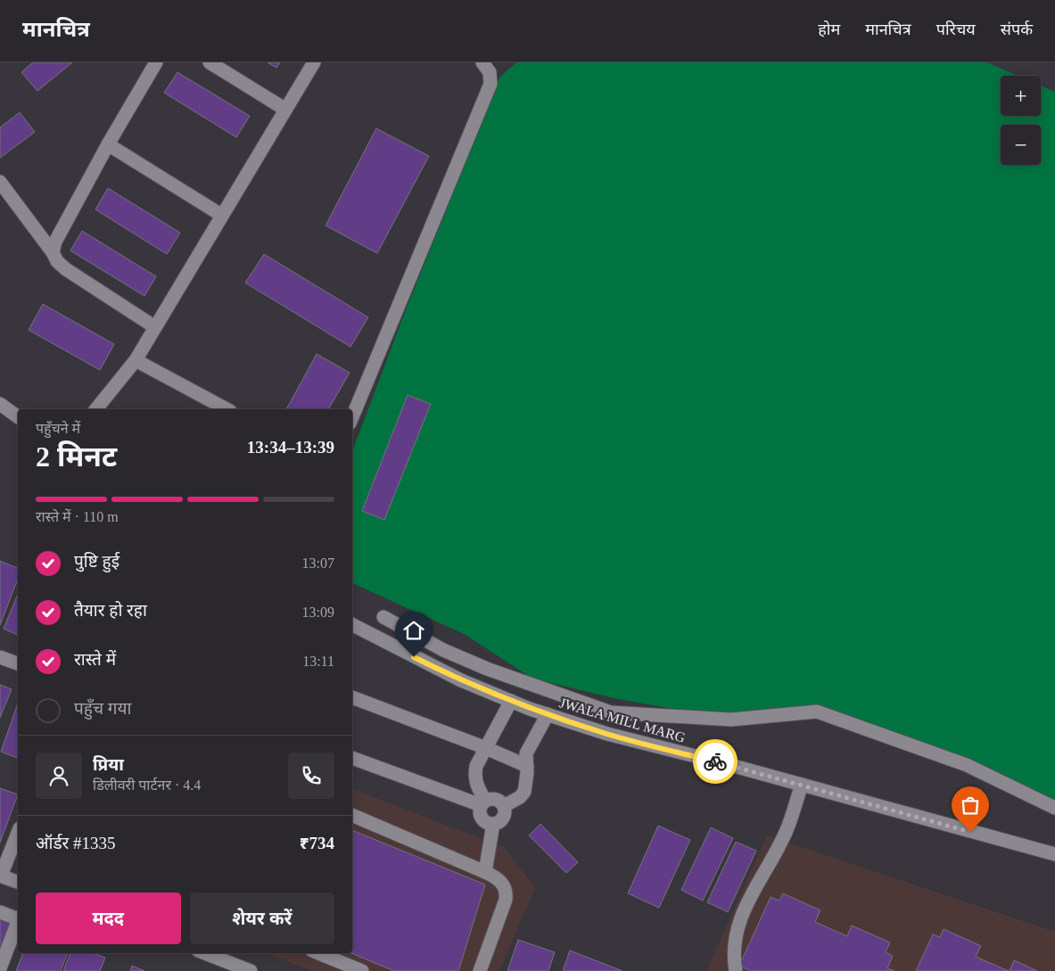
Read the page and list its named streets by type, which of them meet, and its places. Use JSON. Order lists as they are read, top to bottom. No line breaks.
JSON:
{"streets":{"street":["JWALA MILL MARG"]},"page":{"header":"मानचित्र","nav":["होम","मानचित्र","परिचय","संपर्क"],"map_buttons":["+","−"],"heading":["2 मिनट","पहुँचने में","13:34–13:39"],"panel":["प्रिया","डिलीवरी पार्टनर · 4.4","ऑर्डर #1335","₹734"],"bar":"रास्ते में · 110 m","list":[["पुष्टि हुई","13:07"],["तैयार हो रहा","13:09"],["रास्ते में","13:11"],"पहुँच गया"],"buttons":["मदद","शेयर करें"]}}
